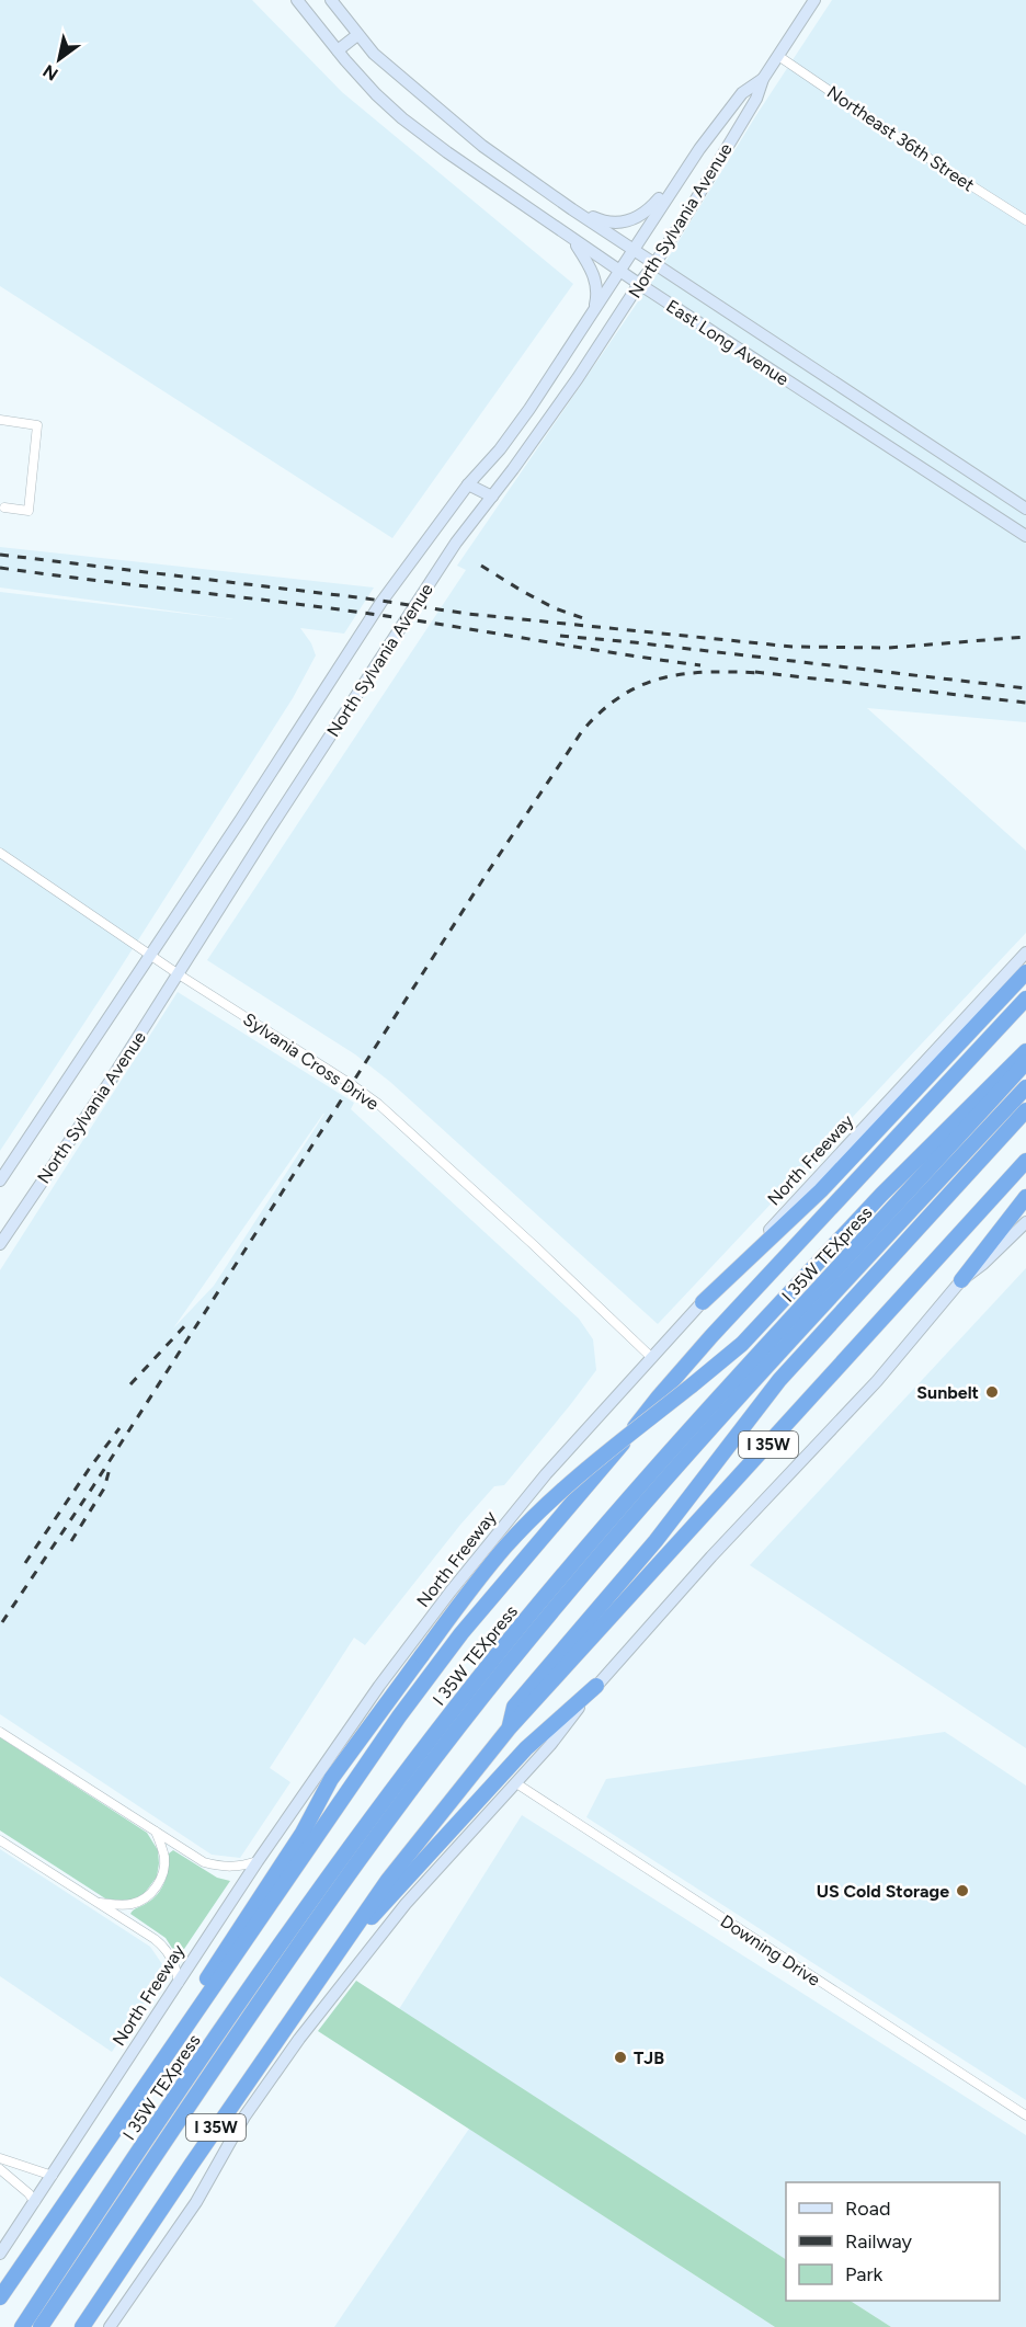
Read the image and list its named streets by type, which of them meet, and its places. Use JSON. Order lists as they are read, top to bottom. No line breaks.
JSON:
{"streets":{"highway":["I 35W TEXpress","I 35W"],"main road":["North Sylvania Avenue","East Long Avenue","North Freeway"],"street":["Northeast 36th Street","Sylvania Cross Drive","Downing Drive"]},"crossings":[["Northeast 36th Street","North Sylvania Avenue"],["North Sylvania Avenue","East Long Avenue"],["North Sylvania Avenue","Sylvania Cross Drive"],["Sylvania Cross Drive","North Freeway"]],"places":["Sunbelt","US Cold Storage","TJB"],"legend":["Road","Railway","Park"],"north":"bottom left"}
